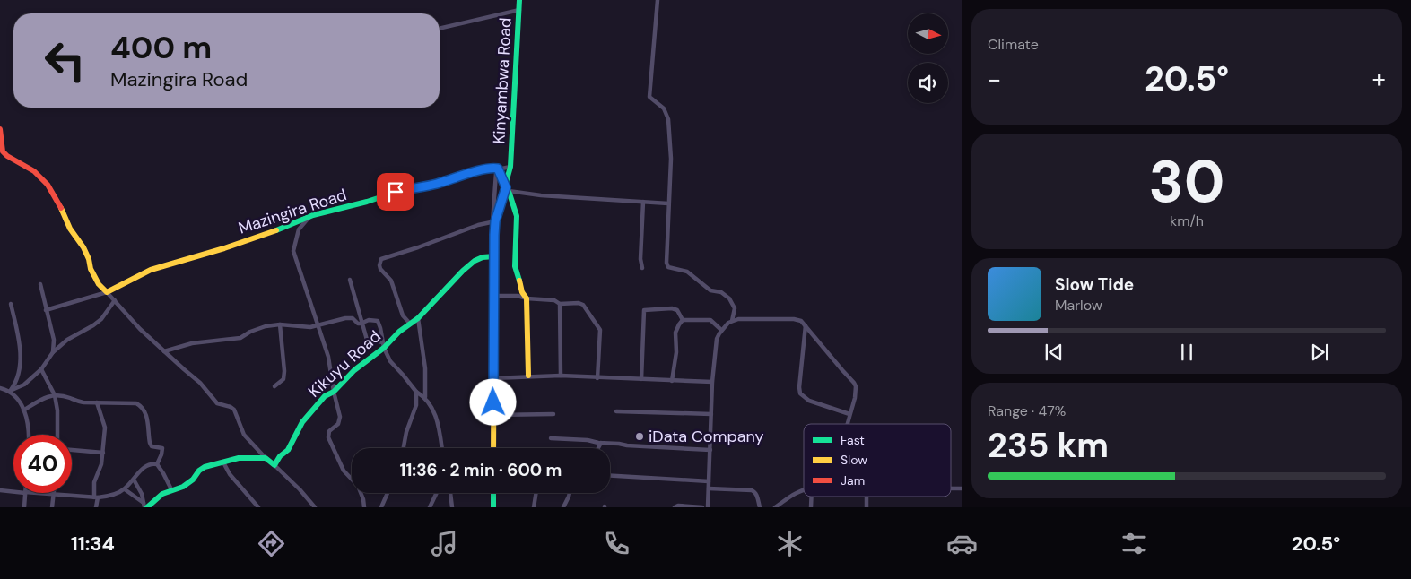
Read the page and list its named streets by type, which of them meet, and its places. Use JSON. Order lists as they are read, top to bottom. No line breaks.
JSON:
{"streets":{"street":["Kinyambwa Road","Mazingira Road","Kikuyu Road"]},"crossings":[["Kinyambwa Road","Kikuyu Road"]],"places":["iData Company"],"legend":["Fast","Slow","Jam"],"north":"right","page":{"tile":["Climate",["30","km/h"],["Range · 47%","235 km"]],"turn":["400 m","Mazingira Road"],"heat":["−","20.5°","+"],"song":["Slow Tide","Marlow"],"limit":"40","trip":"11:36 · 2 min · 600 m","tabs":["11:34","20.5°"]}}
